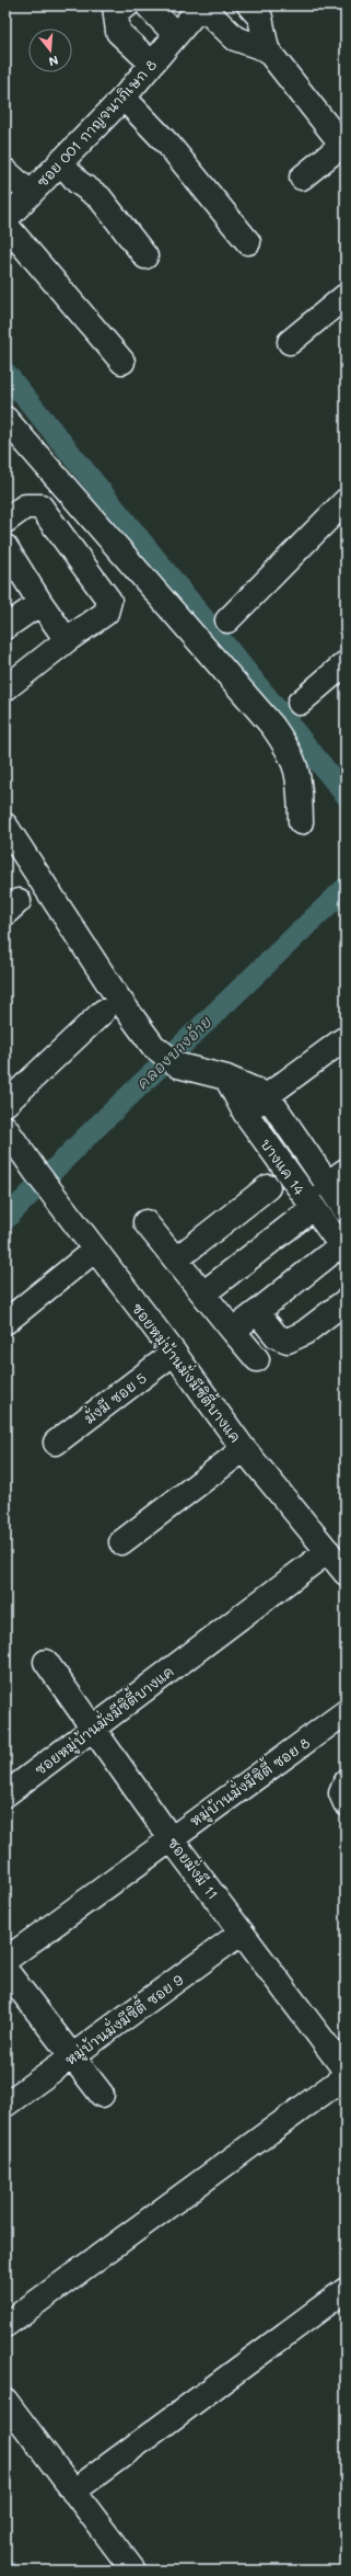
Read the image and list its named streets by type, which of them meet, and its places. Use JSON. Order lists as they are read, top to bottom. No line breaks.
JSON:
{"streets":{"street":["ซอย 001 กาญจนาภิเษก 8","บางแค 14","ซอยหมู่บ้านมั่งมีซิตี้บางแค","มั่งมี ซอย 5","หมู่บ้านมั่งมีซิตี้ ซอย 8","ซอยมั่งมี 11","หมู่บ้านมั่งมีซิตี้ ซอย 9"]},"crossings":[["ซอยหมู่บ้านมั่งมีซิตี้บางแค","มั่งมี ซอย 5"],["ซอยหมู่บ้านมั่งมีซิตี้บางแค","ซอยมั่งมี 11"],["หมู่บ้านมั่งมีซิตี้ ซอย 8","ซอยมั่งมี 11"],["ซอยมั่งมี 11","หมู่บ้านมั่งมีซิตี้ ซอย 9"]],"water":["คลองบางอ้าย"],"north":"bottom"}
